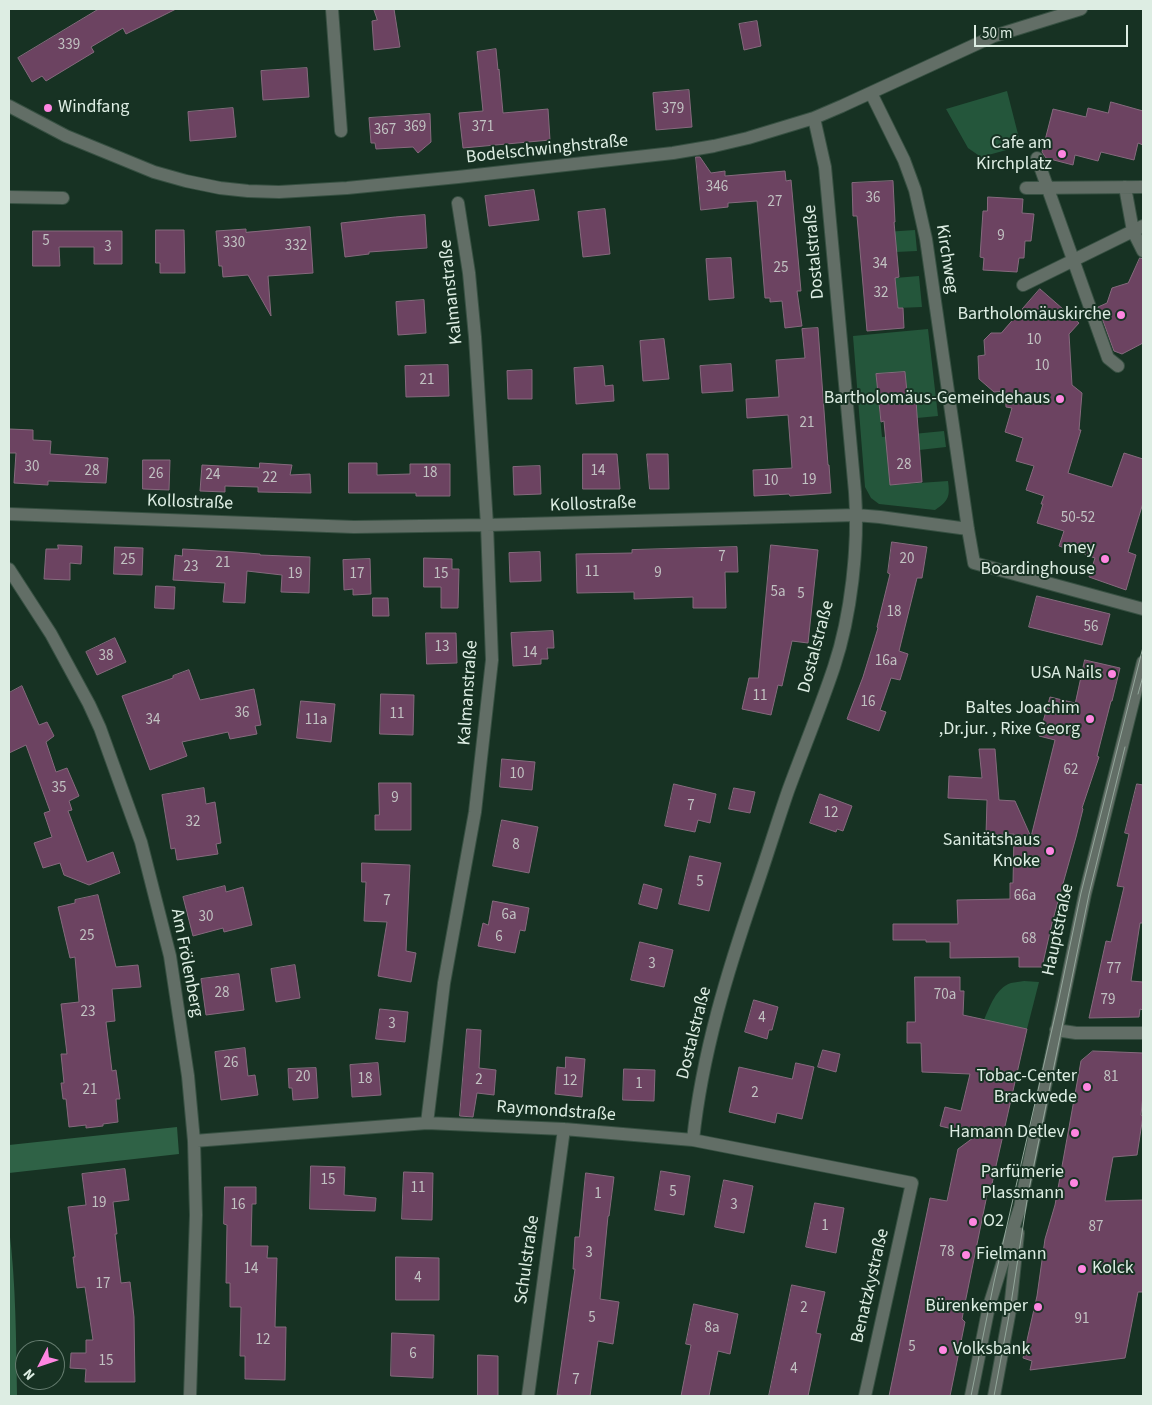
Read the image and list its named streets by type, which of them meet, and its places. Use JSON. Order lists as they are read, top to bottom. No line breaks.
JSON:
{"streets":{"street":["Bodelschwinghstraße","Dostalstraße","Kirchweg","Kalmanstraße","Kollostraße","Hauptstraße","Am Frölenberg","Raymondstraße","Schulstraße","Benatzkystraße"]},"crossings":[["Bodelschwinghstraße","Dostalstraße"],["Bodelschwinghstraße","Kirchweg"],["Dostalstraße","Kollostraße"],["Dostalstraße","Raymondstraße"],["Kirchweg","Kollostraße"],["Kalmanstraße","Kollostraße"],["Kalmanstraße","Raymondstraße"],["Am Frölenberg","Raymondstraße"],["Raymondstraße","Schulstraße"],["Raymondstraße","Benatzkystraße"]],"places":["Windfang","Cafe am Kirchplatz","Bartholomäuskirche","Bartholomäus-Gemeindehaus","mey Boardinghouse","USA Nails","Baltes Joachim ,Dr.jur. , Rixe Georg","Sanitätshaus Knoke","Tobac-Center Brackwede","Hamann Detlev","Parfümerie Plassmann","O2","Fielmann","Kolck","Bürenkemper","Volksbank"],"house_numbers":["339","379","369","371","367","346","36","27","9","5","330","332","3","34","25","32","10","10","21","21","28","30","28","14","18","26","24","22","19","10","50-52","7","20","25","21","23","11","9","19","17","15","5a","5","18","56","13","14","38","16a","11","16","36","11","34","11a","62","10","35","9","7","12","32","8","5","66a","7","6a","30","25","6","68","3","77","28","70a","79","23","4","3","26","20","81","18","2","12","1","21","2","15","11","5","1","19","16","3","1","87","78","3","14","4","17","2","5","91","8a","12","5","6","15","4","7"],"scale_bar":"50 m","north":"bottom left"}
